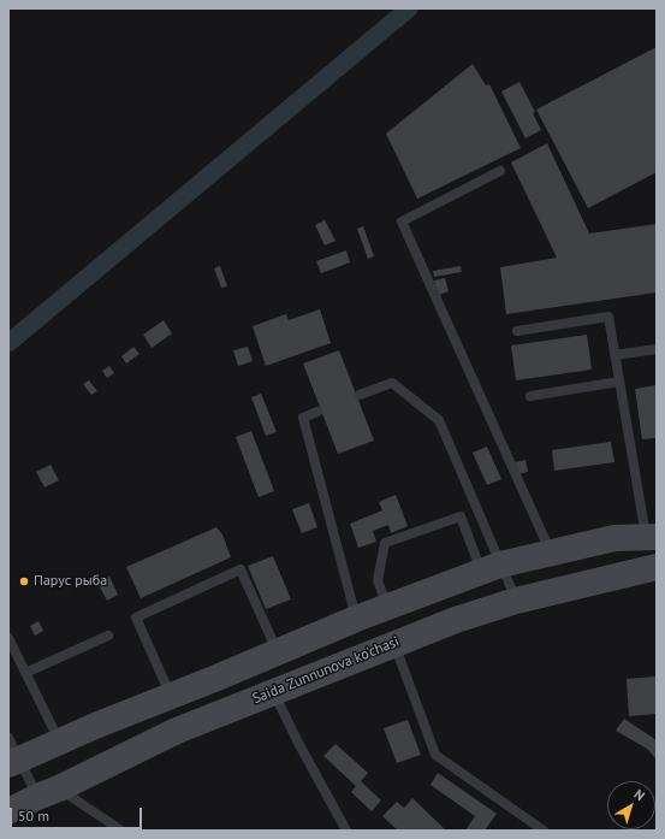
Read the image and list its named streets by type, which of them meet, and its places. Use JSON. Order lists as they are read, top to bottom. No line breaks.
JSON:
{"streets":{"main road":["Saida Zunnunova ko'chasi"]},"places":["Парус рыба"],"scale_bar":"50 m","north":"top right"}
